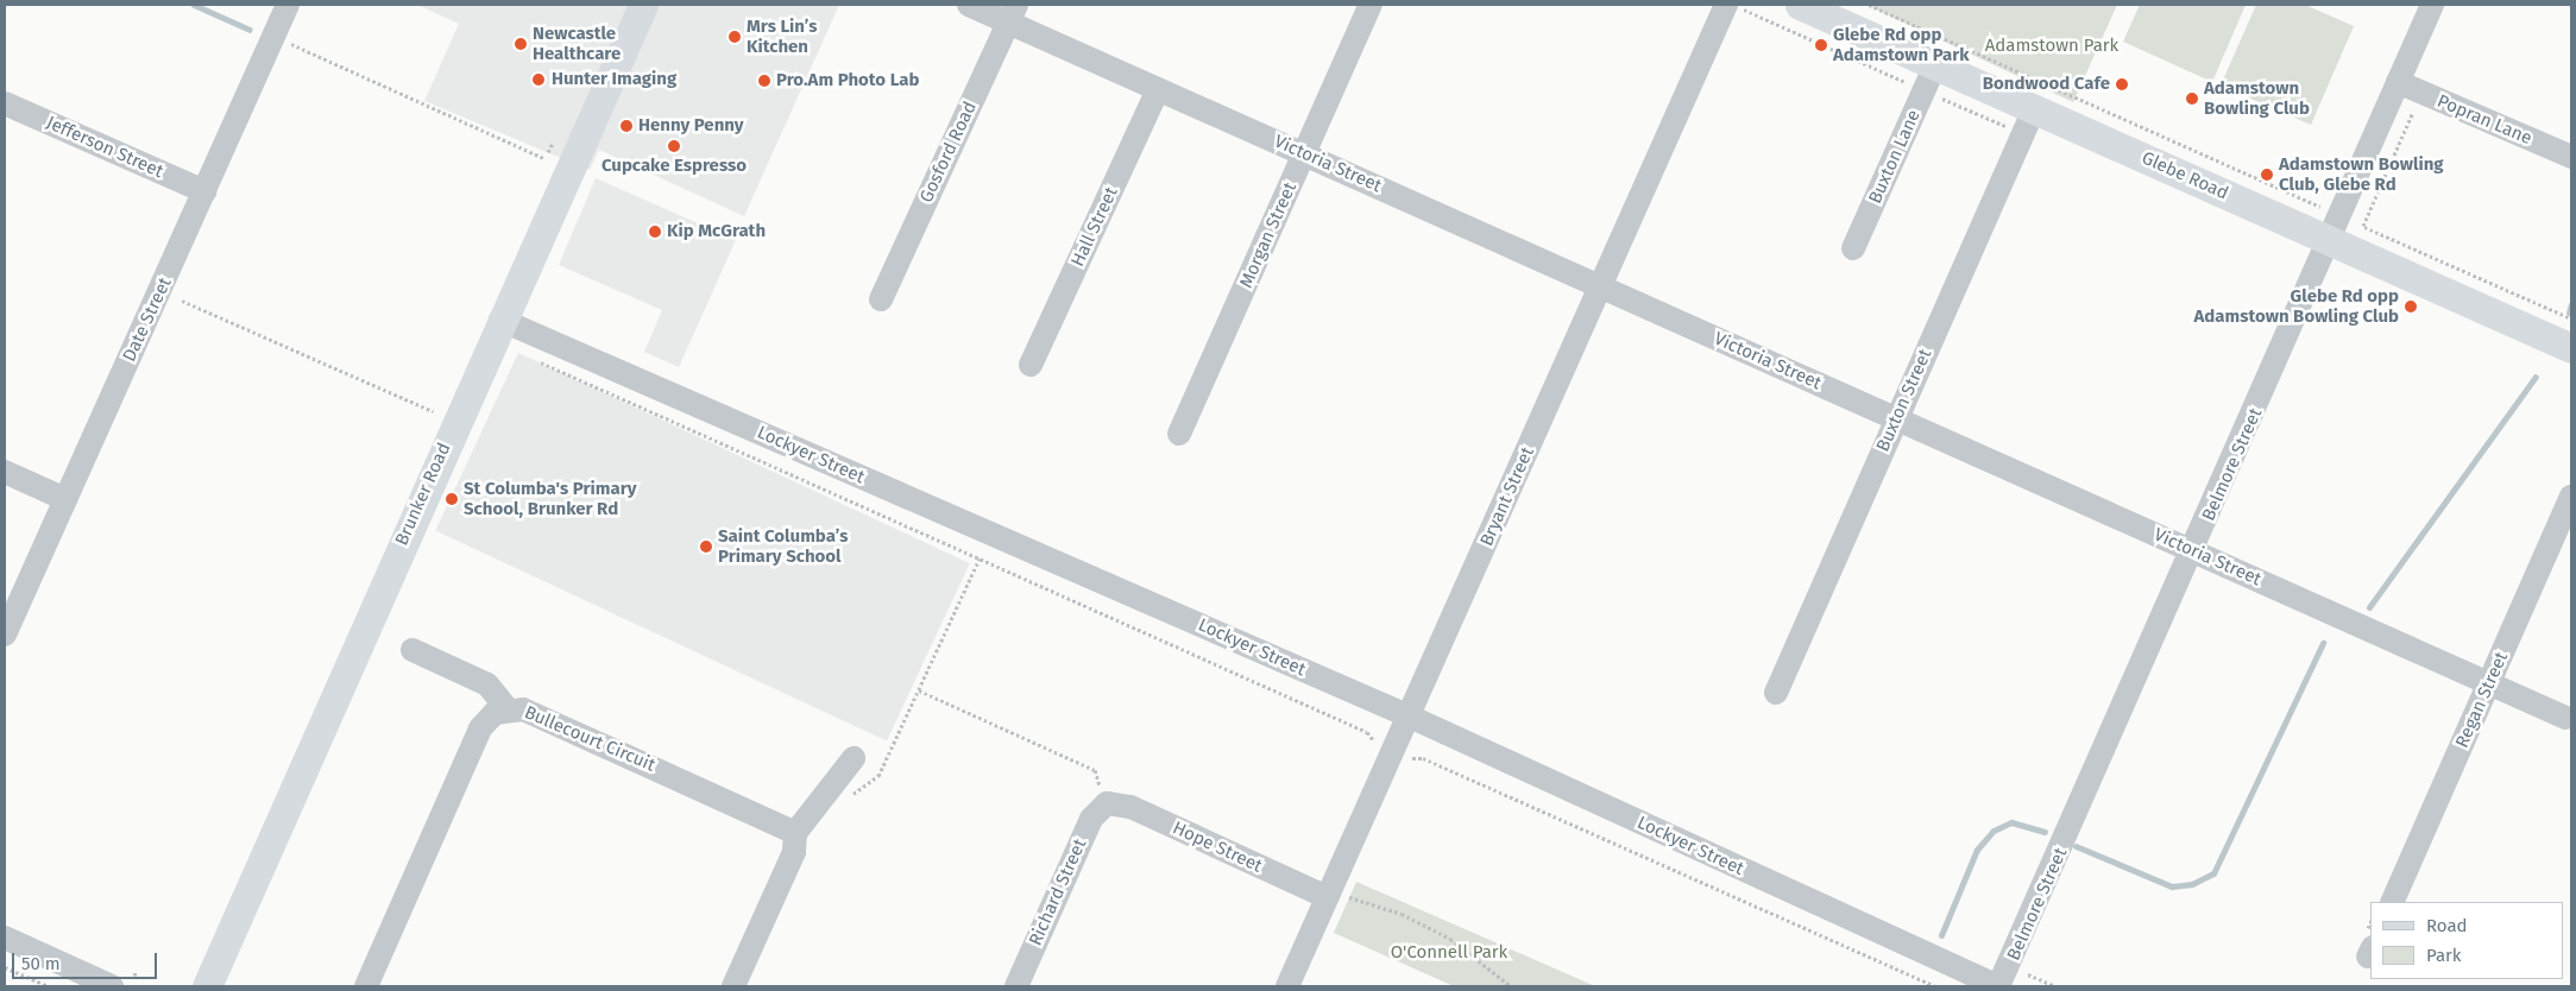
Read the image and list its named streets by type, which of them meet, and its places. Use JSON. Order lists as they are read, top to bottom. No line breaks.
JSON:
{"streets":{"main road":["Glebe Road","Brunker Road"],"street":["Popran Lane","Jefferson Street","Gosford Road","Buxton Lane","Victoria Street","Hall Street","Morgan Street","Date Street","Buxton Street","Lockyer Street","Belmore Street","Bryant Street","Regan Street","Bullecourt Circuit","Hope Street","Richard Street"]},"crossings":[["Popran Lane","Belmore Street"],["Jefferson Street","Date Street"],["Gosford Road","Victoria Street"],["Buxton Lane","Glebe Road"],["Victoria Street","Hall Street"],["Victoria Street","Morgan Street"],["Victoria Street","Buxton Street"],["Victoria Street","Belmore Street"],["Victoria Street","Bryant Street"],["Victoria Street","Regan Street"],["Glebe Road","Buxton Street"],["Glebe Road","Belmore Street"],["Lockyer Street","Belmore Street"],["Lockyer Street","Brunker Road"],["Lockyer Street","Bryant Street"],["Bryant Street","Hope Street"],["Hope Street","Richard Street"]],"parks":["Adamstown Park","O'Connell Park"],"places":["Mrs Lin’s Kitchen","Newcastle Healthcare","Glebe Rd opp Adamstown Park","Hunter Imaging","Pro.Am Photo Lab","Bondwood Cafe","Adamstown Bowling Club","Henny Penny","Cupcake Espresso","Adamstown Bowling Club, Glebe Rd","Kip McGrath","Glebe Rd opp Adamstown Bowling Club","St Columba's Primary School, Brunker Rd","Saint Columba’s Primary School"],"legend":["Road","Park"],"scale_bar":"50 m"}
